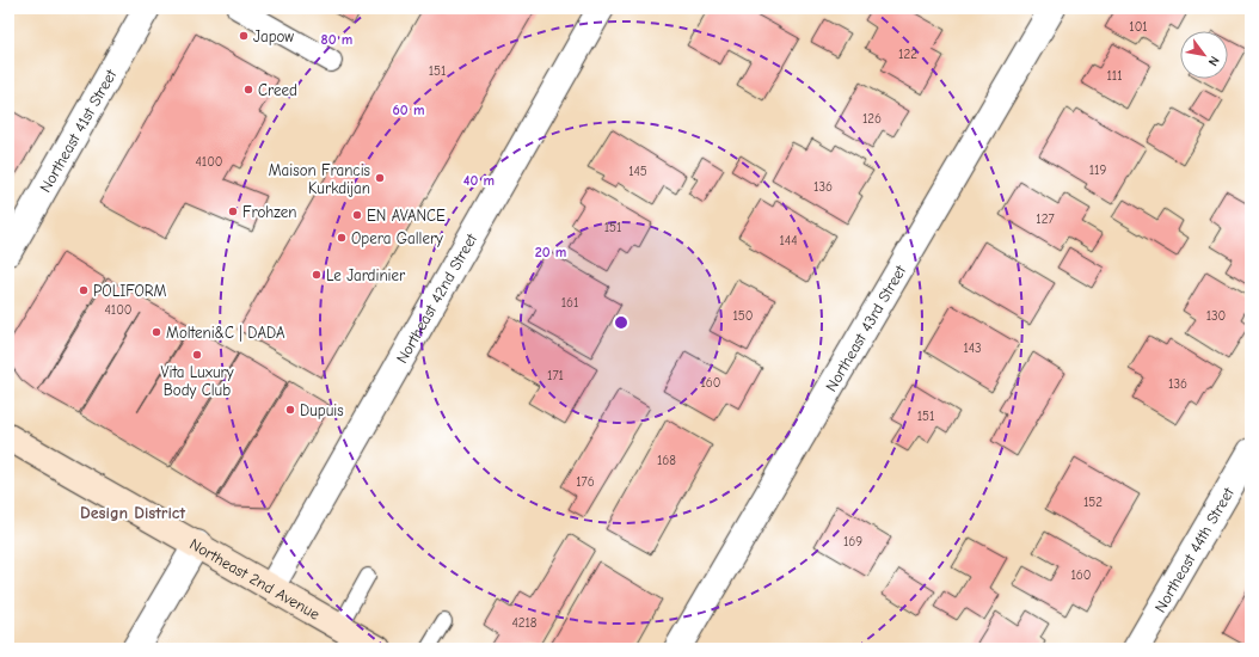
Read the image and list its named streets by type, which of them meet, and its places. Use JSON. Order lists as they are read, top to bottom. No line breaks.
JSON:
{"streets":{"main road":["Northeast 2nd Avenue"],"street":["Northeast 41st Street","Northeast 42nd Street","Northeast 43rd Street","Northeast 44th Street"]},"crossings":[["Northeast 42nd Street","Northeast 2nd Avenue"]],"districts":["Design District"],"places":["Japow","Creed","Maison Francis Kurkdijan","Frohzen","EN AVANCE","Opera Gallery","Le Jardinier","POLIFORM","Molteni&C | DADA","Vita Luxury Body Club","Dupuis"],"house_numbers":["101","122","151","111","126","4100","119","145","136","127","151","144","161","4100","150","130","143","171","160","136","151","168","176","152","169","160","4218"],"north":"bottom right","rings":["80 m","60 m","40 m","20 m"]}
